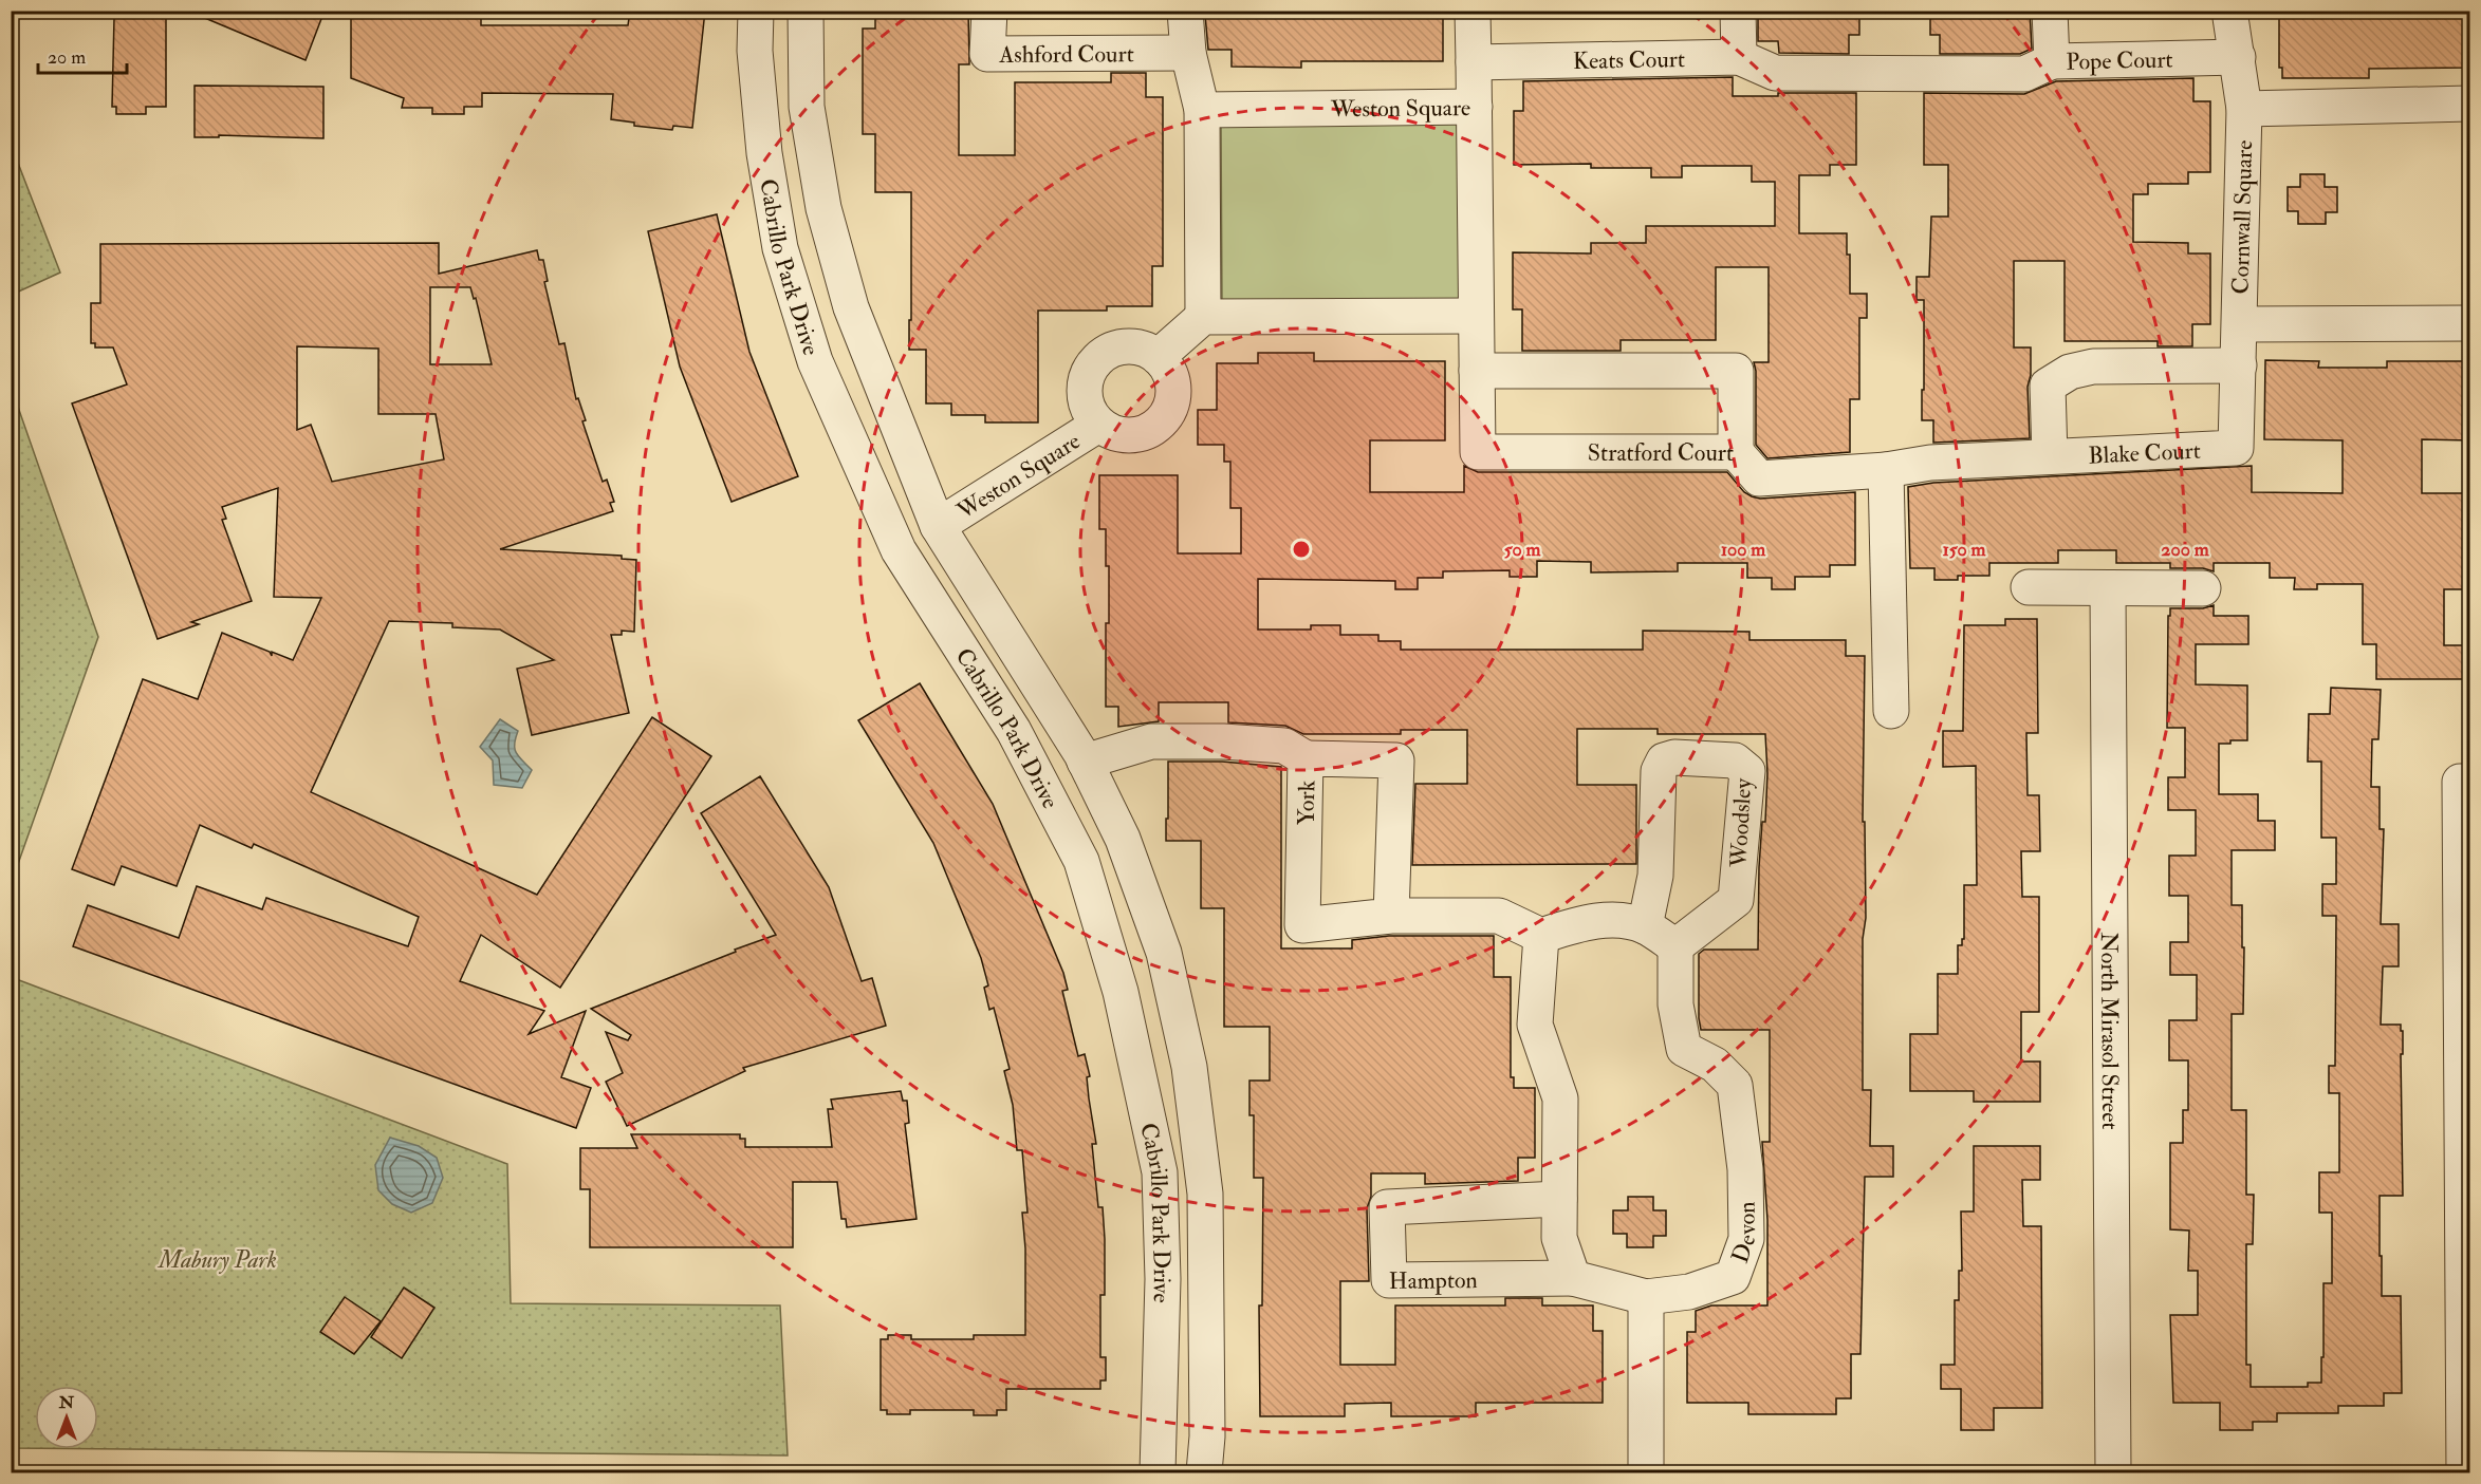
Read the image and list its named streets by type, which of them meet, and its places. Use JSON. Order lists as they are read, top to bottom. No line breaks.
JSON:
{"streets":{"street":["Ashford Court","Keats Court","Pope Court","Weston Square","Cornwall Square","Cabrillo Park Drive","Stratford Court","Blake Court","York","Woodsley","North Mirasol Street","Devon","Hampton"]},"crossings":[["Weston Square","Cabrillo Park Drive"],["Weston Square","Stratford Court"],["Cornwall Square","Blake Court"],["Stratford Court","Blake Court"],["Woodsley","Devon"]],"parks":["Mabury Park"],"scale_bar":"20 m","north":"top","rings":["50 m","100 m","150 m","200 m"]}
